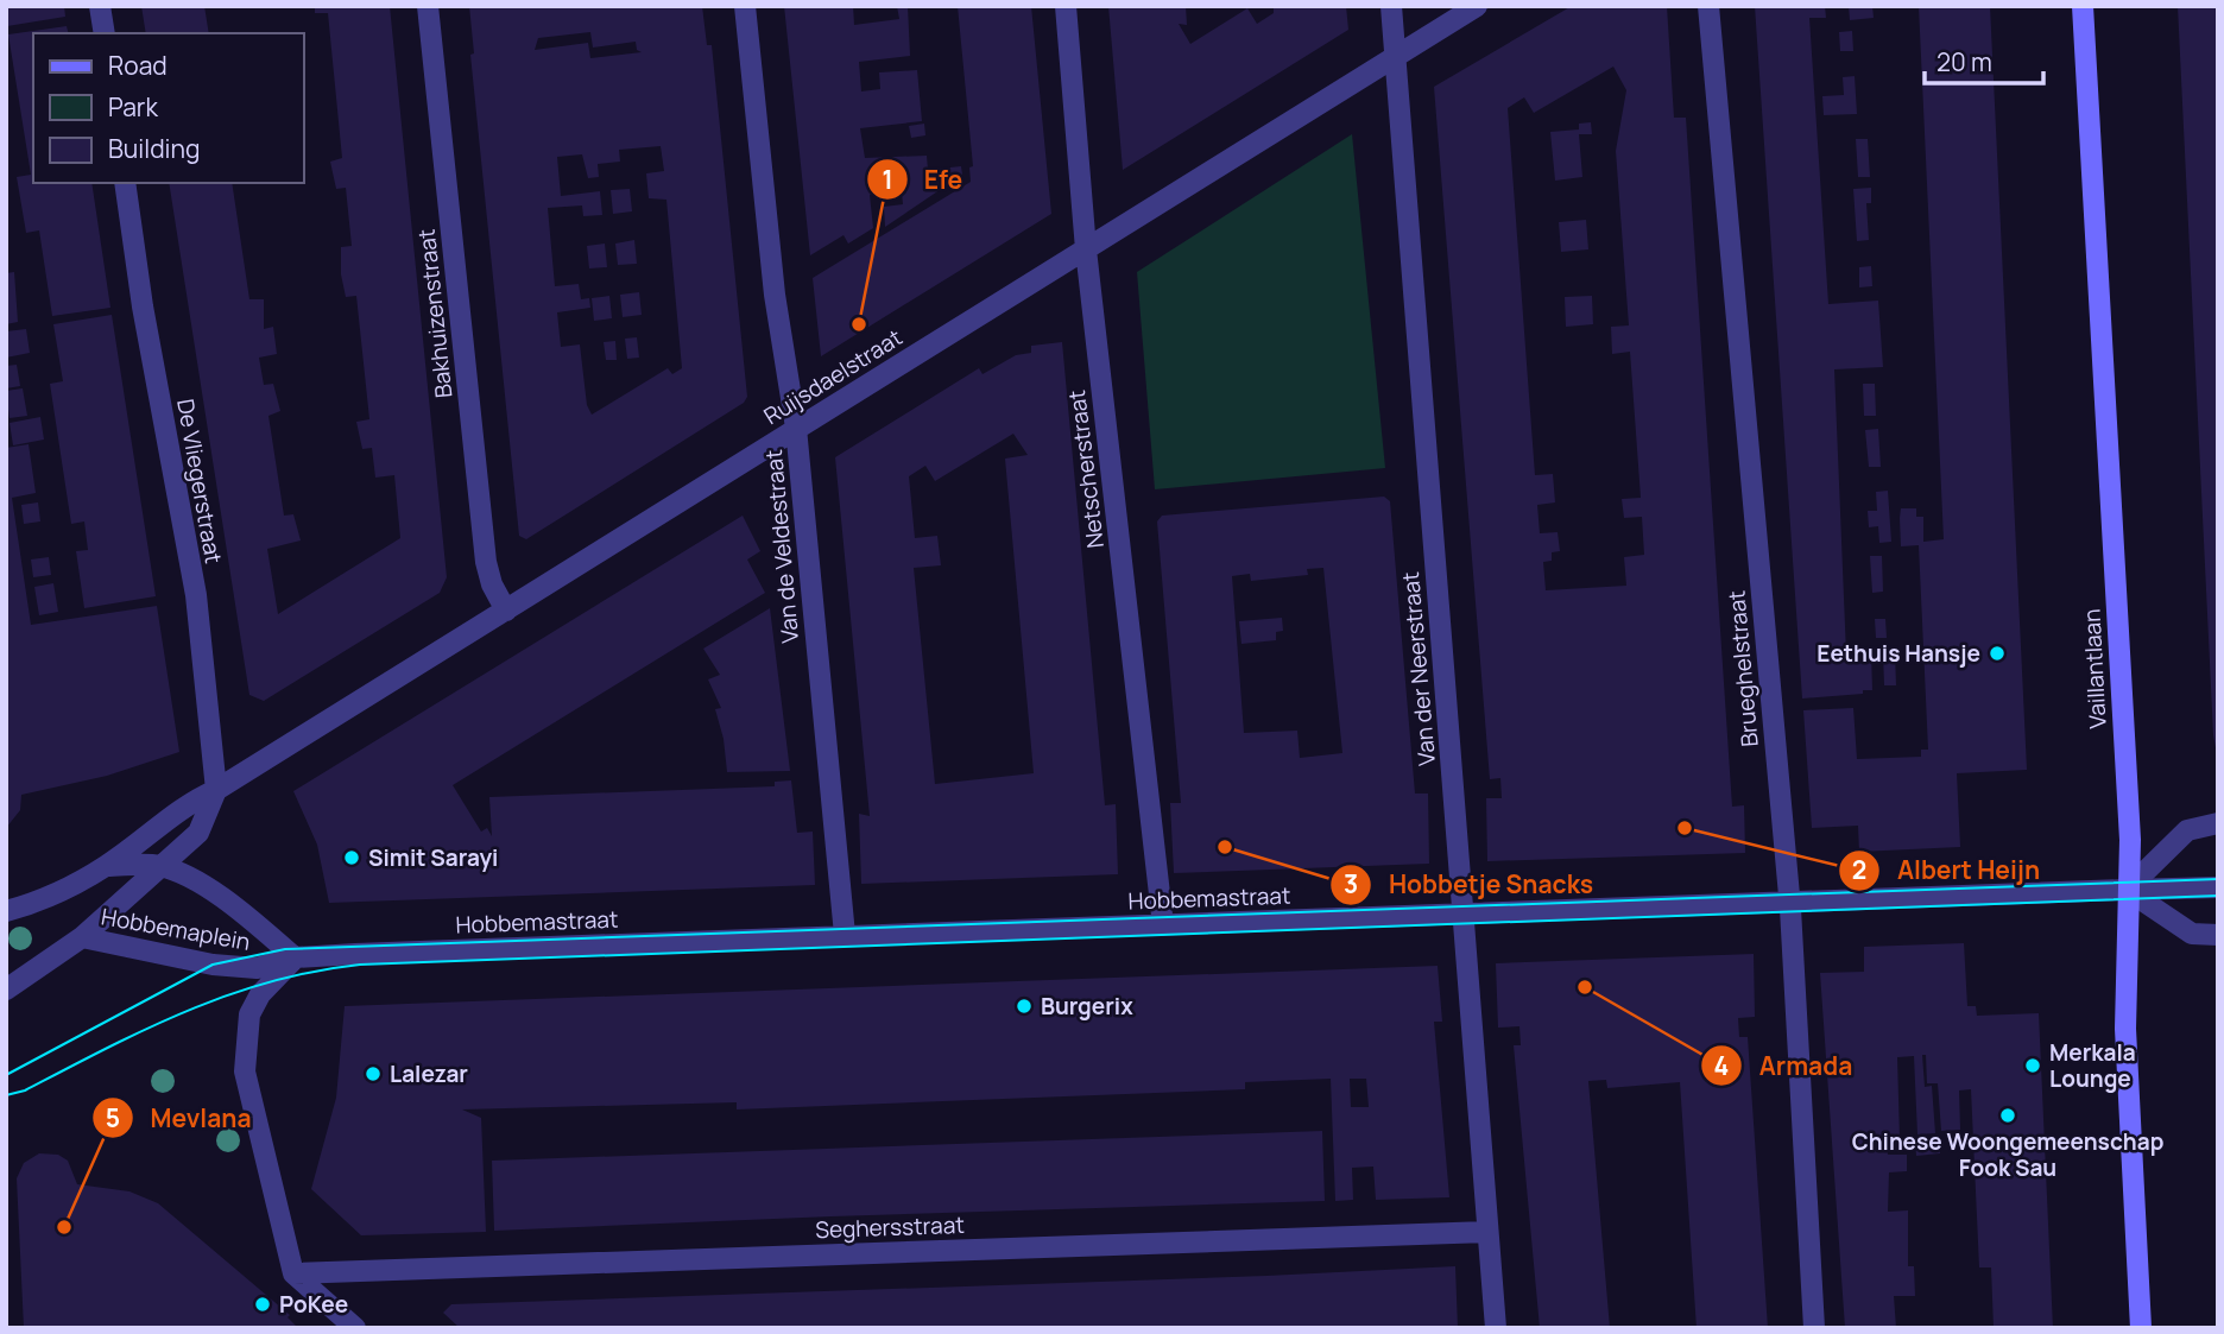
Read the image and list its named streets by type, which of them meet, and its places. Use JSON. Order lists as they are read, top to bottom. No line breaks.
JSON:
{"streets":{"main road":["Vaillantlaan"],"street":["Bakhuizenstraat","Ruijsdaelstraat","Netscherstraat","De Vliegerstraat","Van de Veldestraat","Van der Neerstraat","Brueghelstraat","Hobbemastraat","Hobbemaplein","Seghersstraat"]},"crossings":[["Bakhuizenstraat","Ruijsdaelstraat"],["Ruijsdaelstraat","Netscherstraat"],["Ruijsdaelstraat","De Vliegerstraat"],["Ruijsdaelstraat","Van de Veldestraat"],["Ruijsdaelstraat","Van der Neerstraat"],["Ruijsdaelstraat","Hobbemaplein"],["Netscherstraat","Hobbemastraat"],["De Vliegerstraat","Hobbemaplein"],["Van de Veldestraat","Hobbemastraat"],["Van der Neerstraat","Hobbemastraat"],["Van der Neerstraat","Seghersstraat"],["Brueghelstraat","Hobbemastraat"],["Vaillantlaan","Hobbemastraat"],["Hobbemastraat","Hobbemaplein"]],"places":["Efe","Eethuis Hansje","Albert Heijn","Hobbetje Snacks","Simit Sarayi","Armada","Burgerix","Merkala Lounge","Lalezar","Chinese Woongemeenschap Fook Sau","Mevlana","PoKee"],"legend":["Road","Park","Building"],"scale_bar":"20 m"}
